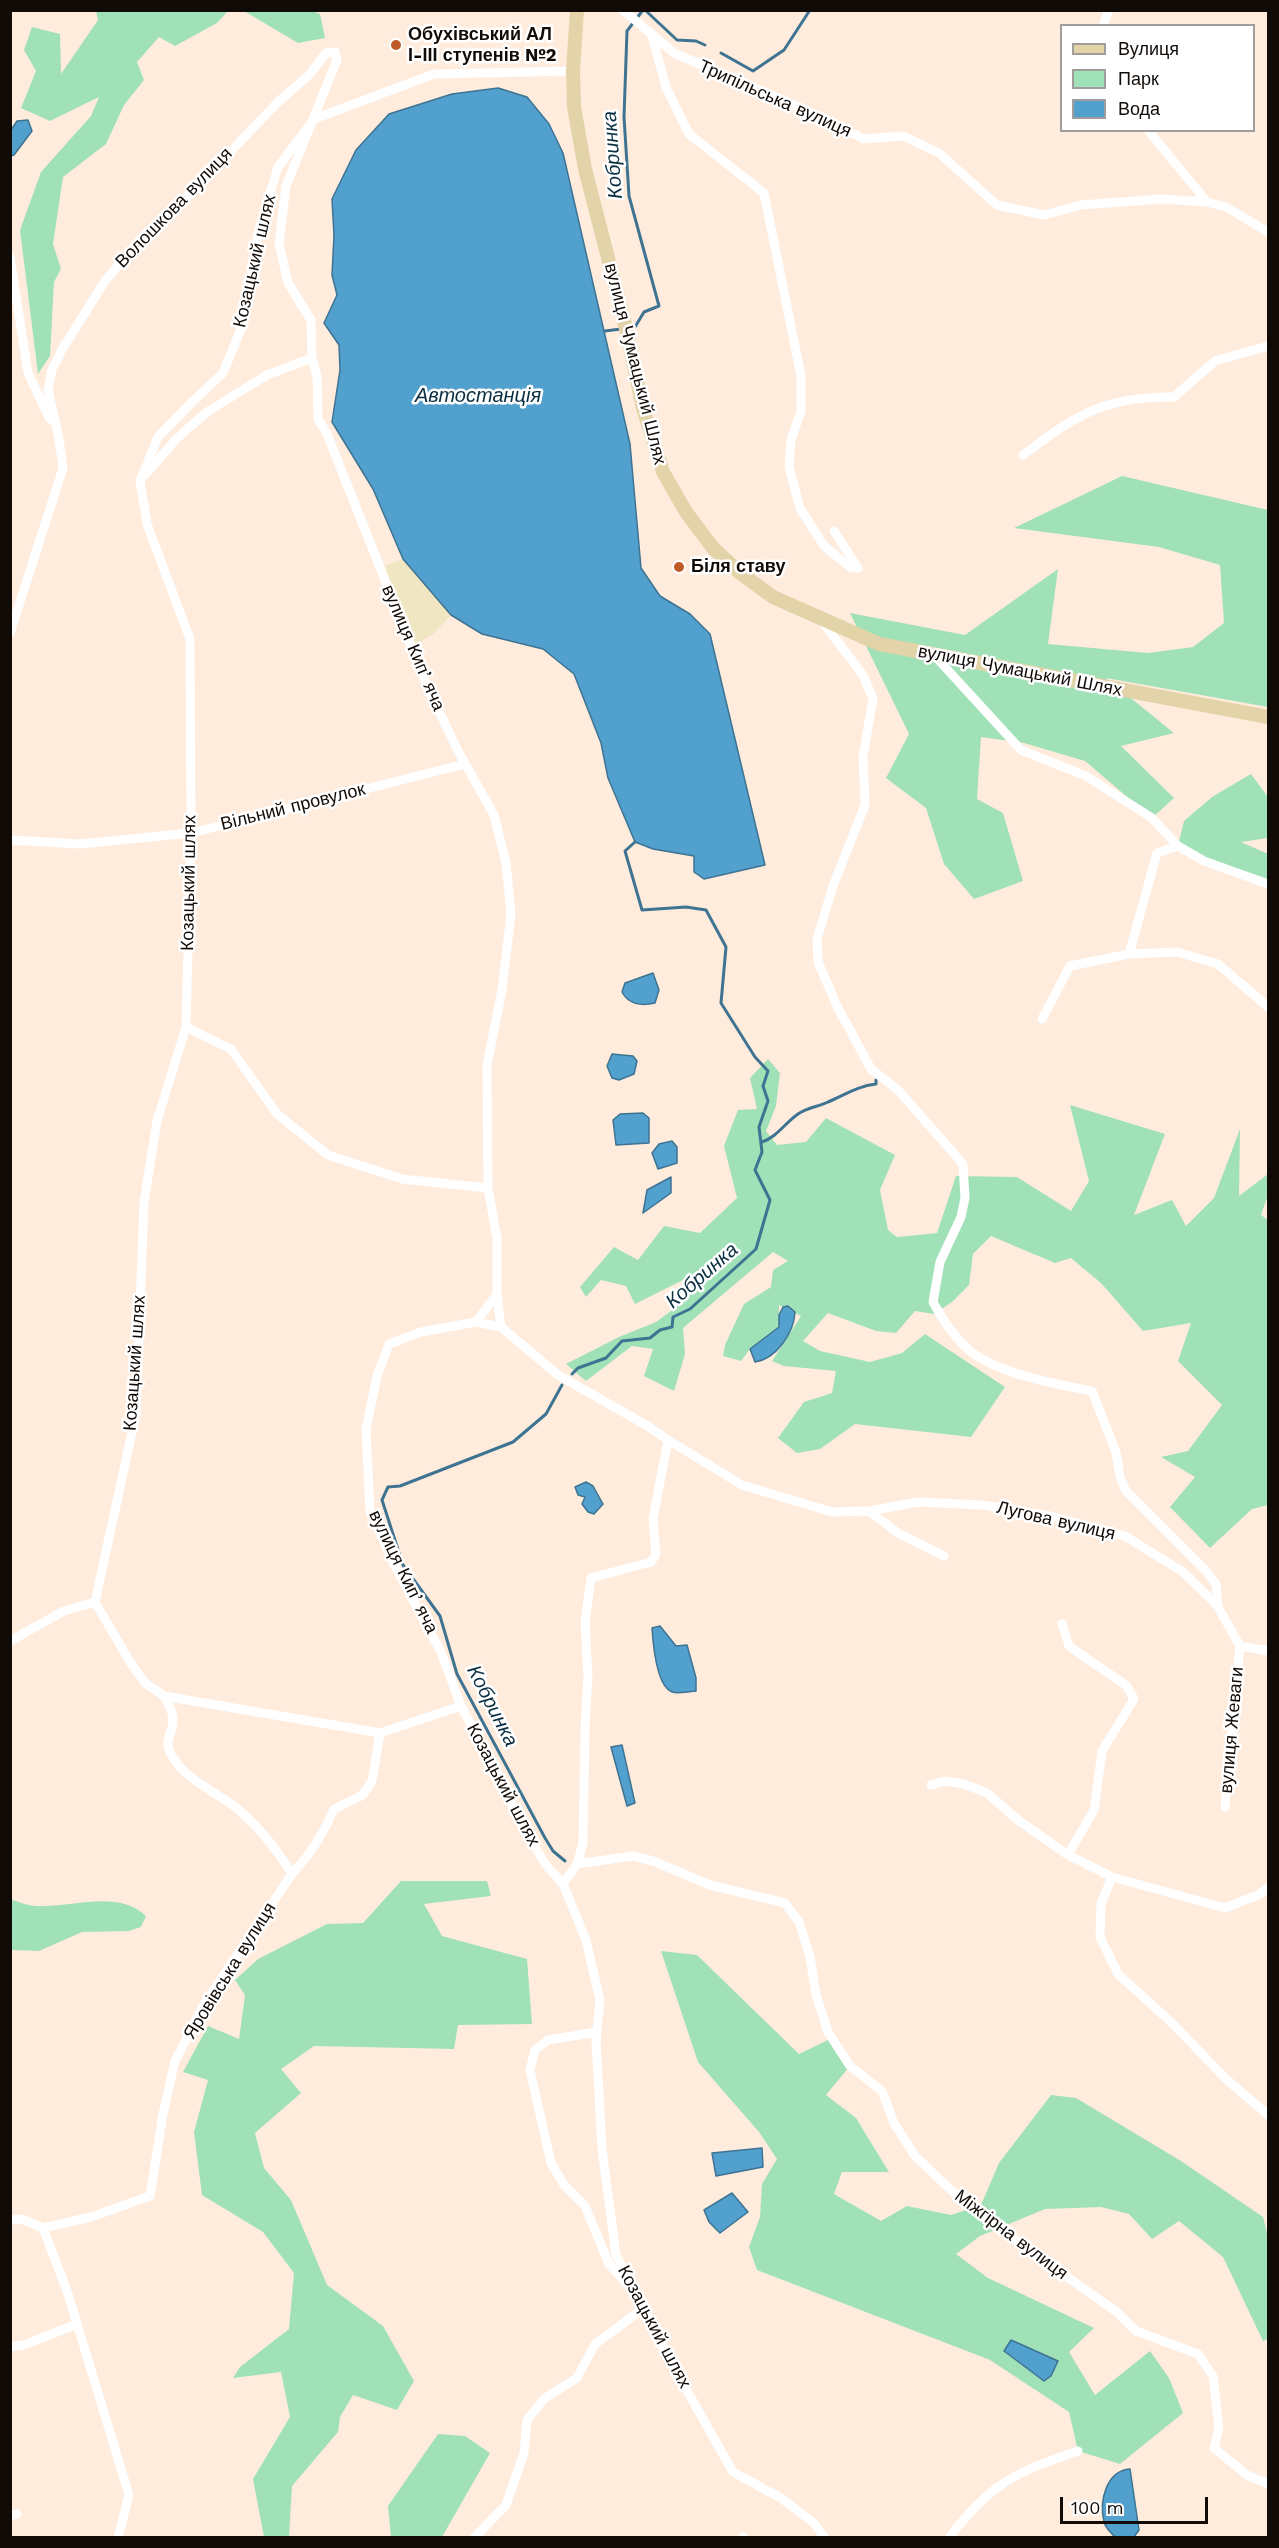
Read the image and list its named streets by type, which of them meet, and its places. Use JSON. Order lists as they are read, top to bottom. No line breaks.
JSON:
{"streets":{"main road":["вулиця Чумацький Шлях"],"street":["Трипільська вулиця","Волошкова вулиця","Козацький шлях","вулиця Кипʼяча","Вільний провулок","Лугова вулиця","вулиця Жеваги","Яровівська вулиця","Міжгірна вулиця"]},"crossings":[["Волошкова вулиця","Козацький шлях"],["Волошкова вулиця","вулиця Кипʼяча"],["Козацький шлях","вулиця Кипʼяча"],["Козацький шлях","Вільний провулок"],["вулиця Чумацький Шлях","Лугова вулиця"],["вулиця Кипʼяча","Вільний провулок"],["вулиця Кипʼяча","Лугова вулиця"],["Лугова вулиця","вулиця Жеваги"]],"water":["Кобринка","Автостанція"],"places":["Обухівський АЛ І-ІІІ ступенів №2","Біля ставу"],"legend":["Вулиця","Парк","Вода"],"scale_bar":"100 m"}
